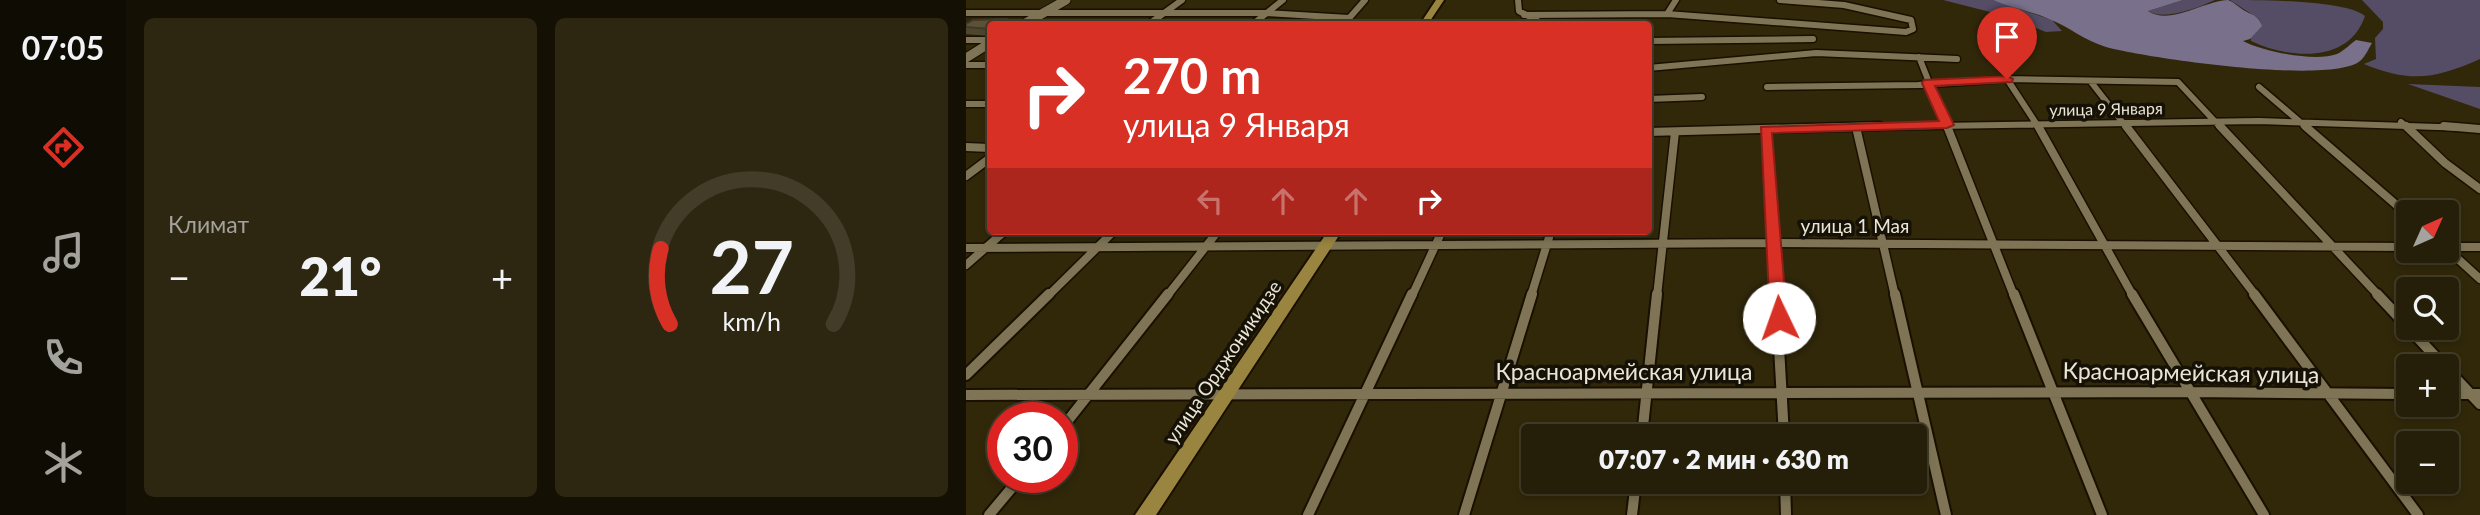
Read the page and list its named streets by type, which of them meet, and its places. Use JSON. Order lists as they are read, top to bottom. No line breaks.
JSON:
{"streets":{"main road":["улица Орджоникидзе"],"street":["улица 9 Января","улица 1 Мая","Красноармейская улица"]},"crossings":[["улица 1 Мая","улица Орджоникидзе"],["улица Орджоникидзе","Красноармейская улица"]],"north":"top right","page":{"tabs":"07:05","tile":"Климат","turn":["270 m","улица 9 Января"],"map_buttons":["+","−"],"heat":["−","21°","+"],"limit":"30","trip":"07:07 · 2 мин · 630 m","gauge":["27","km/h"]}}
